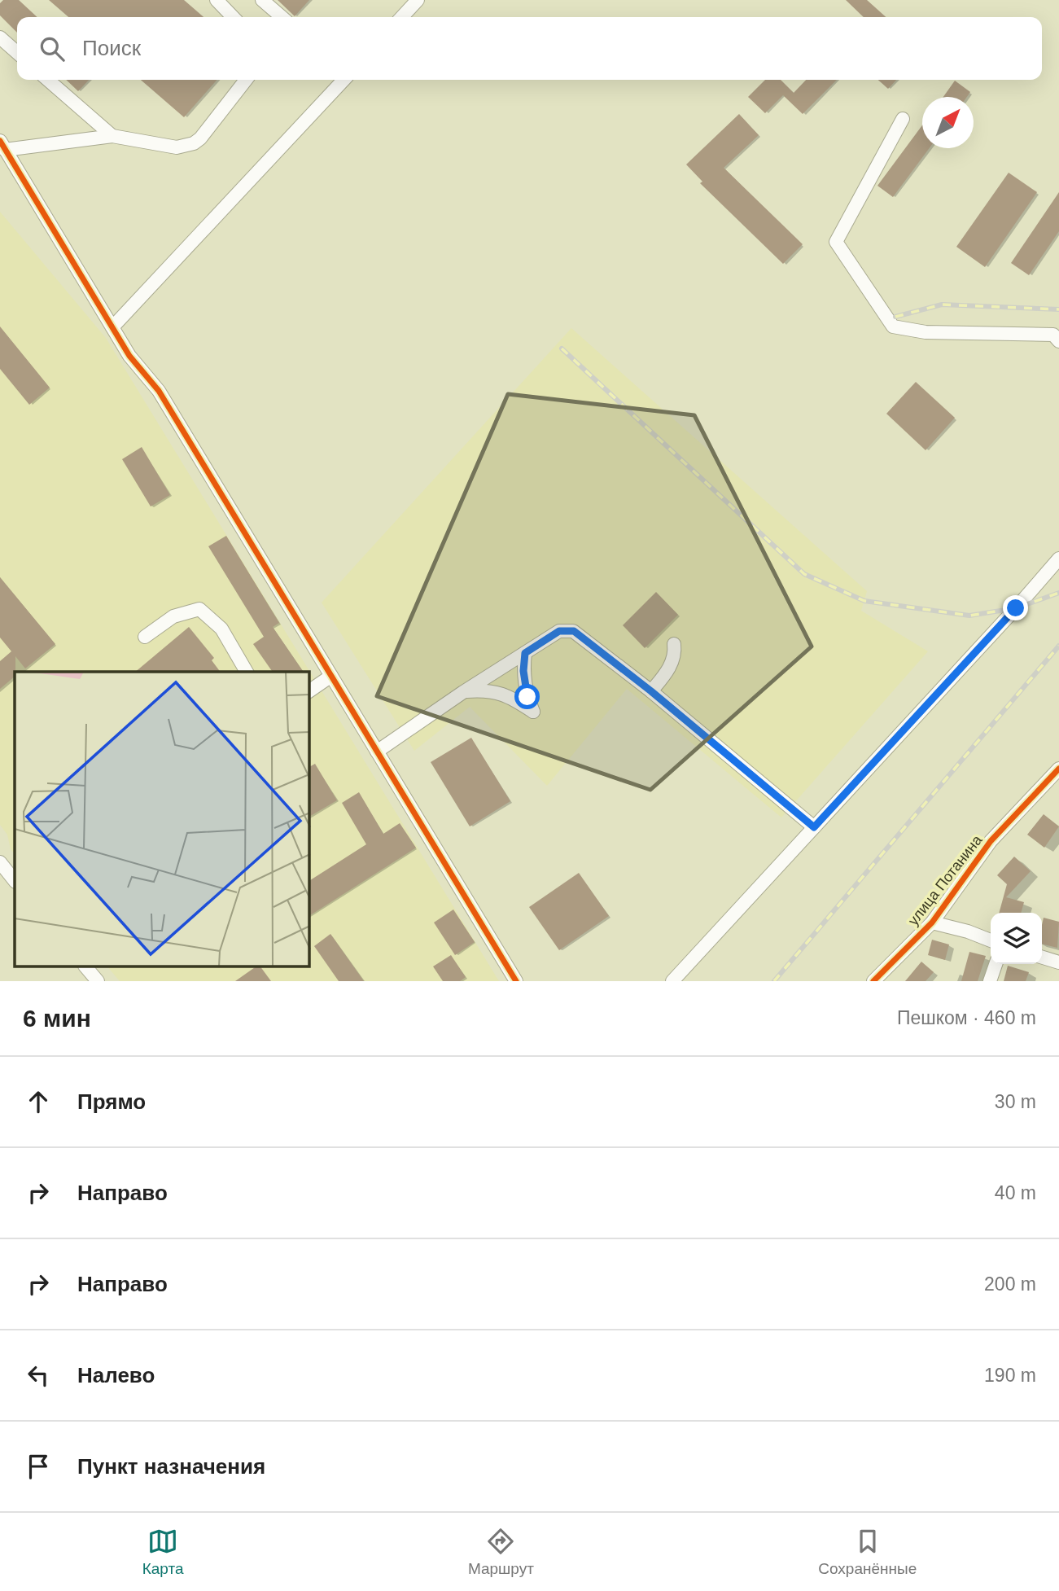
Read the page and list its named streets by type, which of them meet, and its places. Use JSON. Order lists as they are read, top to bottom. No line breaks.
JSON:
{"streets":{"street":["улица Потанина"]},"north":"top right","page":{"search":"Поиск","heading":["6 мин","Пешком · 460 m"],"list":[["Прямо","30 m"],["Направо","40 m"],["Направо","200 m"],["Налево","190 m"],"Пункт назначения"],"nav":["Карта","Маршрут","Сохранённые"]}}
